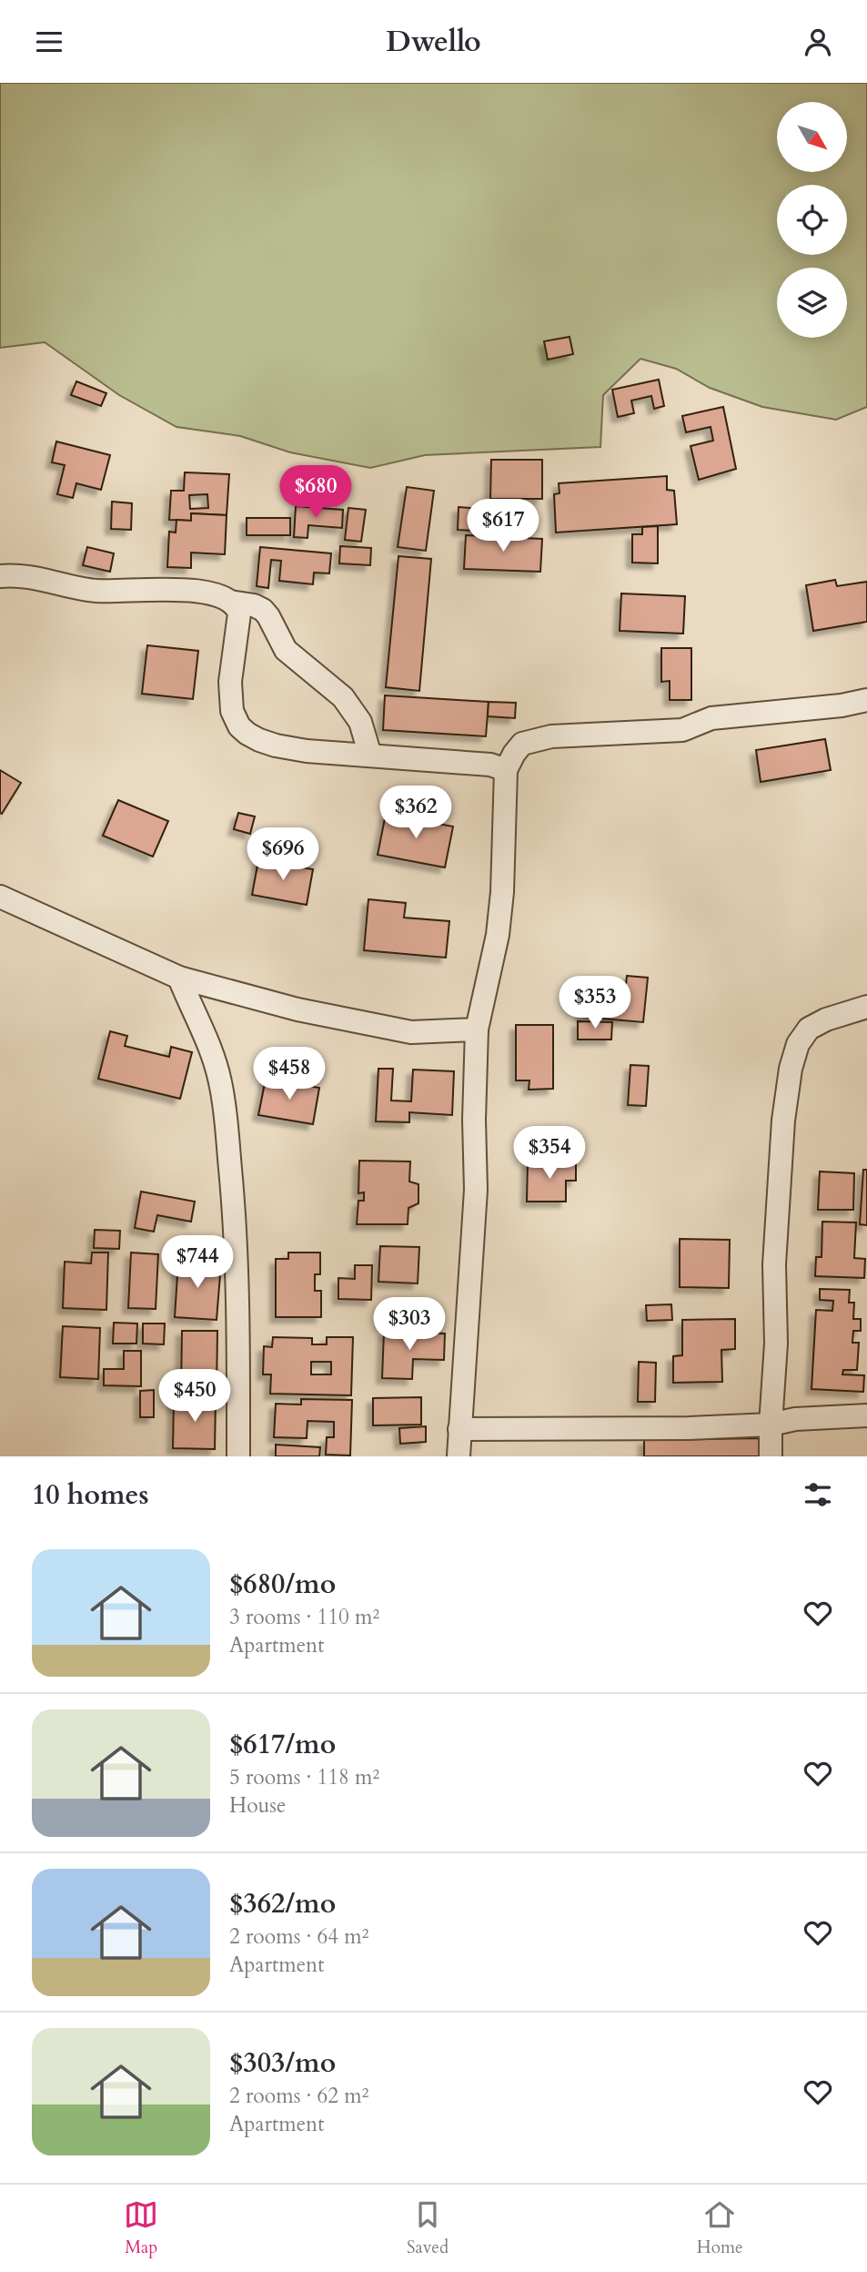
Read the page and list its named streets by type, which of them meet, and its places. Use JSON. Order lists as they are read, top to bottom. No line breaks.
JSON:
{"north":"bottom right","page":{"header":"Dwello","price":["$680","$617","$362","$696","$353","$458","$354","$744","$303","$450"],"heading":"10 homes","list":[{"name":"$680/mo","note":"3 rooms · 110 m² · Apartment"},{"name":"$617/mo","note":"5 rooms · 118 m² · House"},{"name":"$362/mo","note":"2 rooms · 64 m² · Apartment"},{"name":"$303/mo","note":"2 rooms · 62 m² · Apartment"}],"tabs":["Map","Saved","Home"]}}
